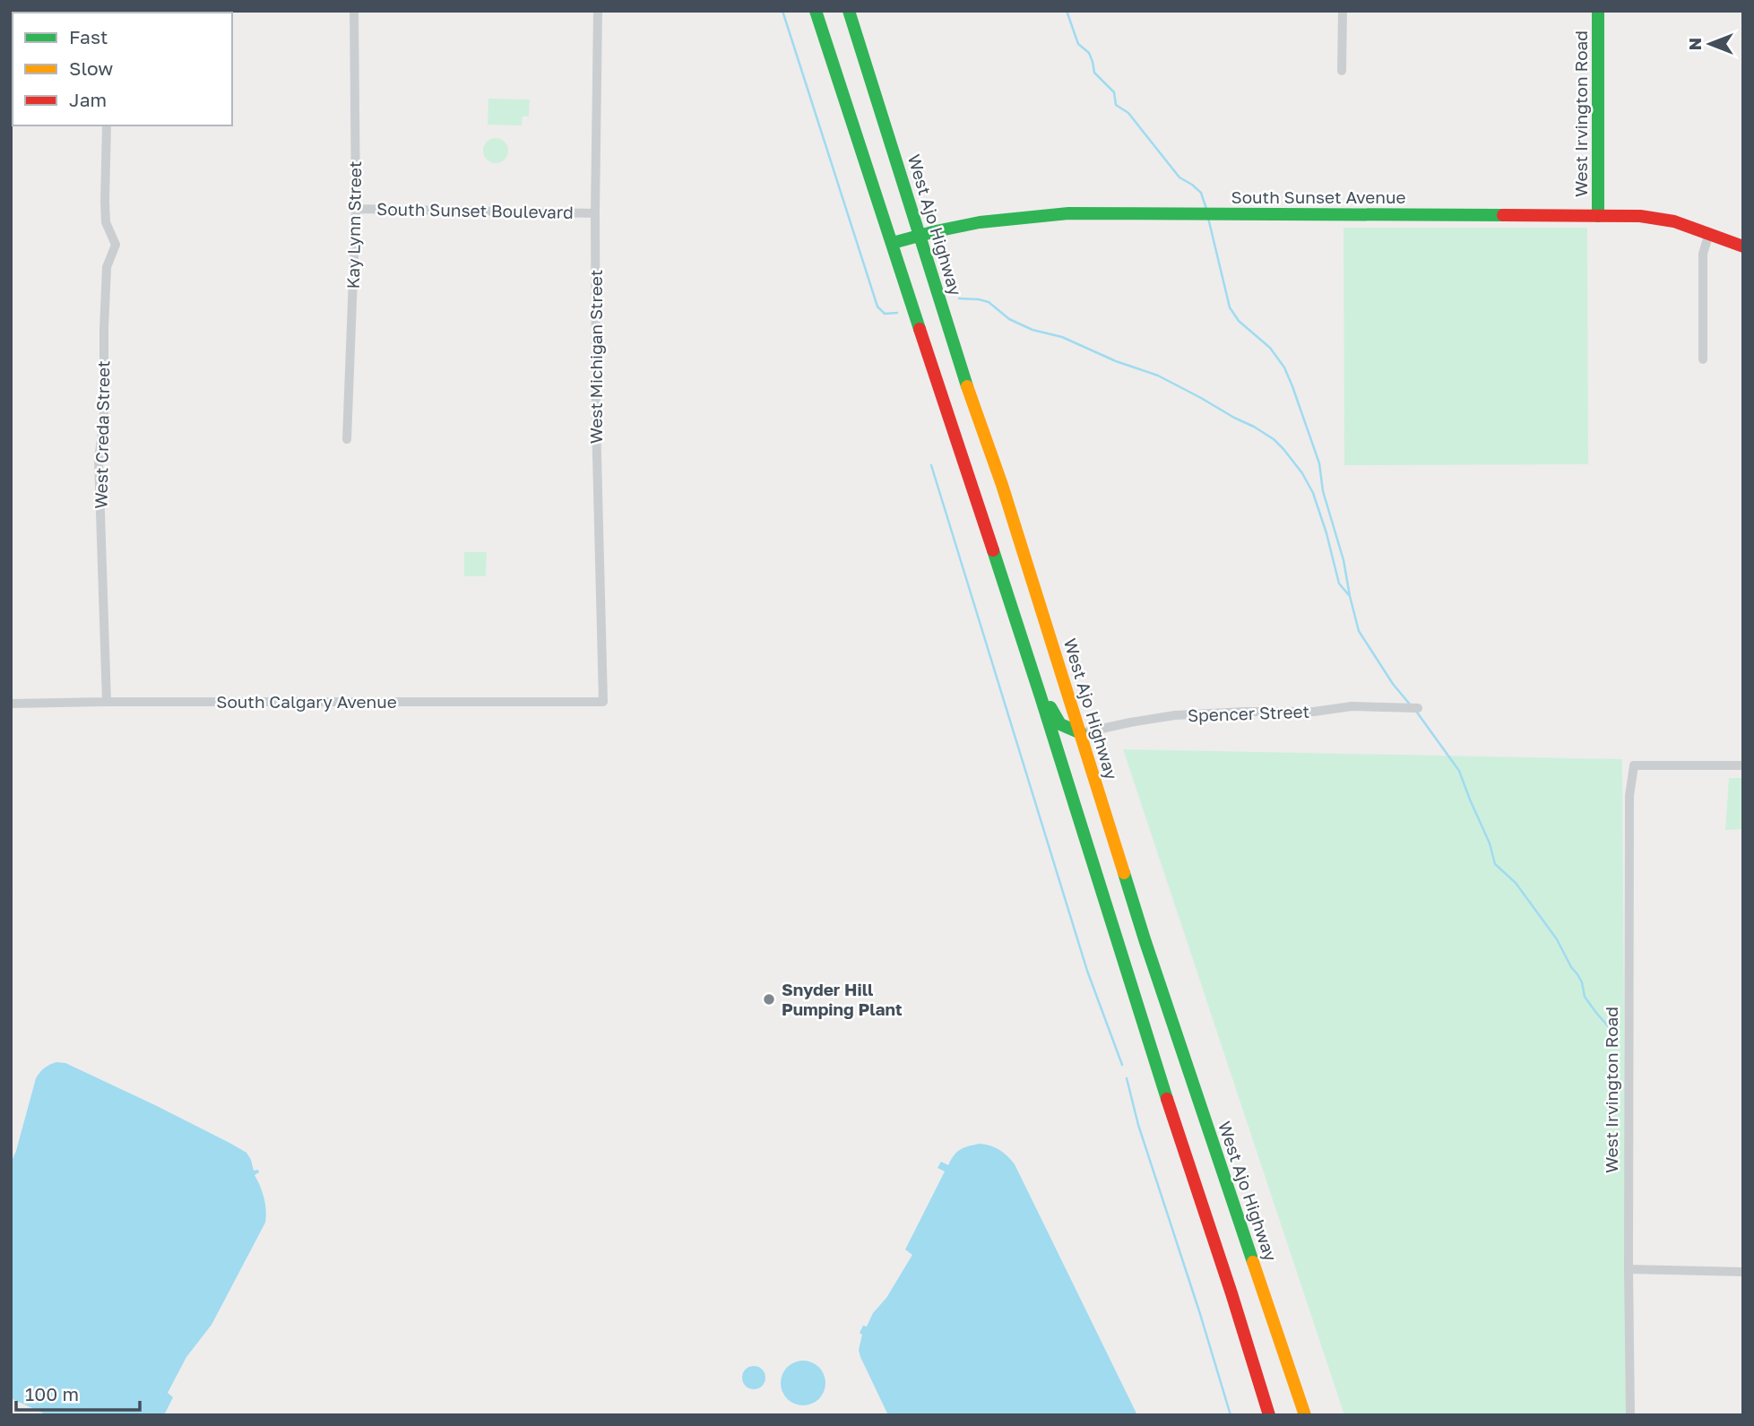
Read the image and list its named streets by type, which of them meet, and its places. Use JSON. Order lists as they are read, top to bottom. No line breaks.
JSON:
{"streets":{"main road":["West Irvington Road","South Sunset Avenue","West Ajo Highway"],"street":["South Sunset Boulevard","Kay Lynn Street","West Michigan Street","West Creda Street","South Calgary Avenue","Spencer Street"]},"crossings":[["West Irvington Road","South Sunset Avenue"],["South Sunset Avenue","West Ajo Highway"],["South Sunset Boulevard","Kay Lynn Street"],["South Sunset Boulevard","West Michigan Street"],["West Ajo Highway","Spencer Street"],["West Michigan Street","South Calgary Avenue"],["West Creda Street","South Calgary Avenue"]],"places":["Snyder Hill Pumping Plant"],"legend":["Fast","Slow","Jam"],"scale_bar":"100 m","north":"left"}
